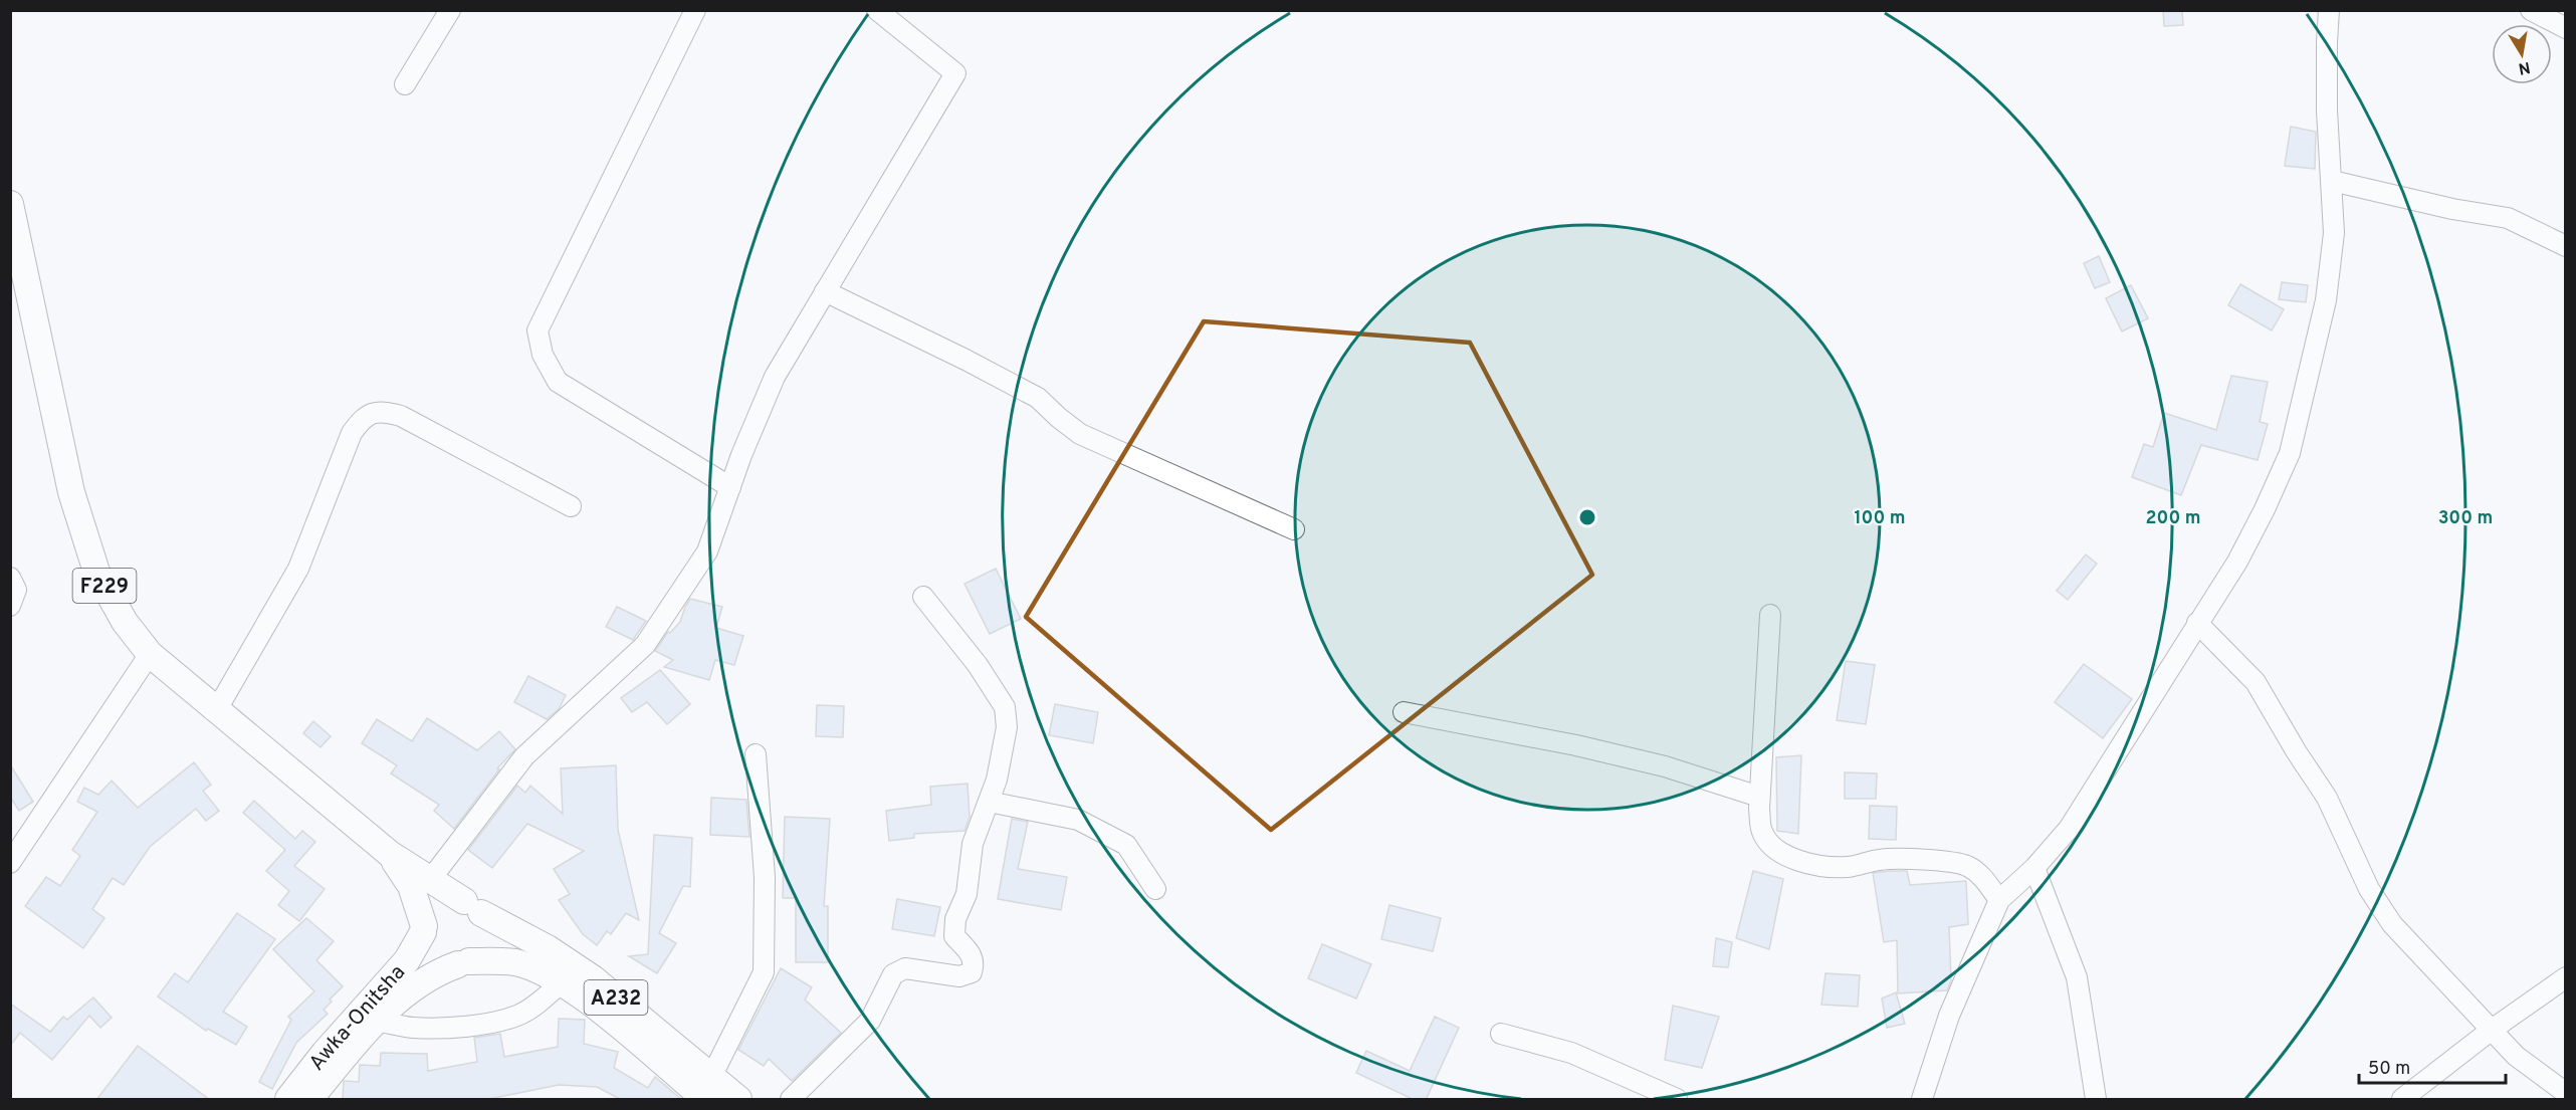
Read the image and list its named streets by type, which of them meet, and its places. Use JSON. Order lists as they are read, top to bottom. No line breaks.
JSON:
{"streets":{"main road":["F229","A232","Awka-Onitsha"]},"crossings":[["F229","A232"],["F229","Awka-Onitsha"],["A232","Awka-Onitsha"]],"scale_bar":"50 m","north":"bottom","rings":["100 m","200 m","300 m"]}
